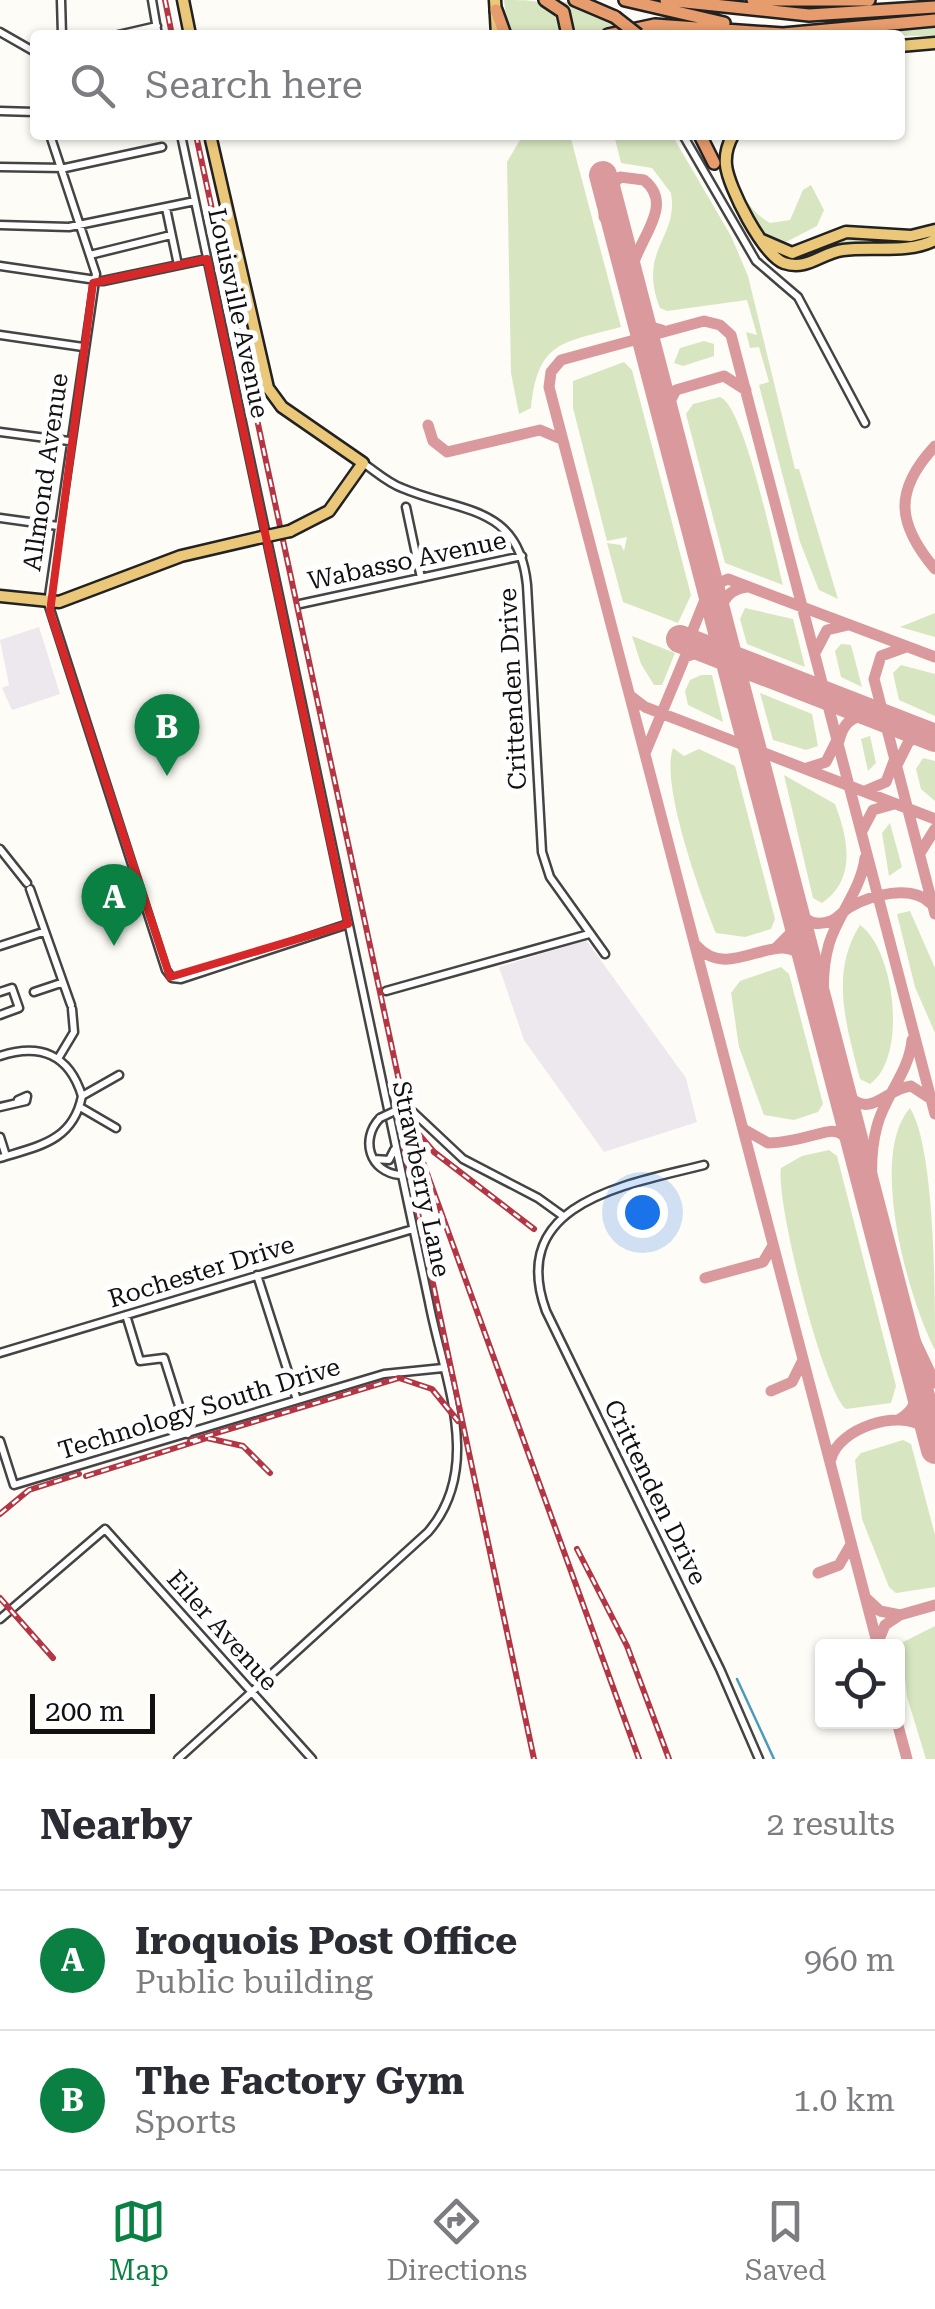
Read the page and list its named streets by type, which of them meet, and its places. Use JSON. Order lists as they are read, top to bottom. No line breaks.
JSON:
{"streets":{"main road":["Crittenden Drive"],"street":["Louisville Avenue","Allmond Avenue","Wabasso Avenue","Strawberry Lane","Rochester Drive","Technology South Drive","Eiler Avenue"]},"crossings":[["Louisville Avenue","Strawberry Lane"],["Allmond Avenue","Strawberry Lane"],["Wabasso Avenue","Crittenden Drive"],["Strawberry Lane","Rochester Drive"],["Strawberry Lane","Technology South Drive"],["Strawberry Lane","Eiler Avenue"]],"scale_bar":"200 m","page":{"search":"Search here","pins":["B","A"],"scale":"200 m","heading":["Nearby","2 results"],"list":[{"mark":"A","name":"Iroquois Post Office","note":"Public building","value":"960 m"},{"mark":"B","name":"The Factory Gym","note":"Sports","value":"1.0 km"}],"nav":["Map","Directions","Saved"]}}
